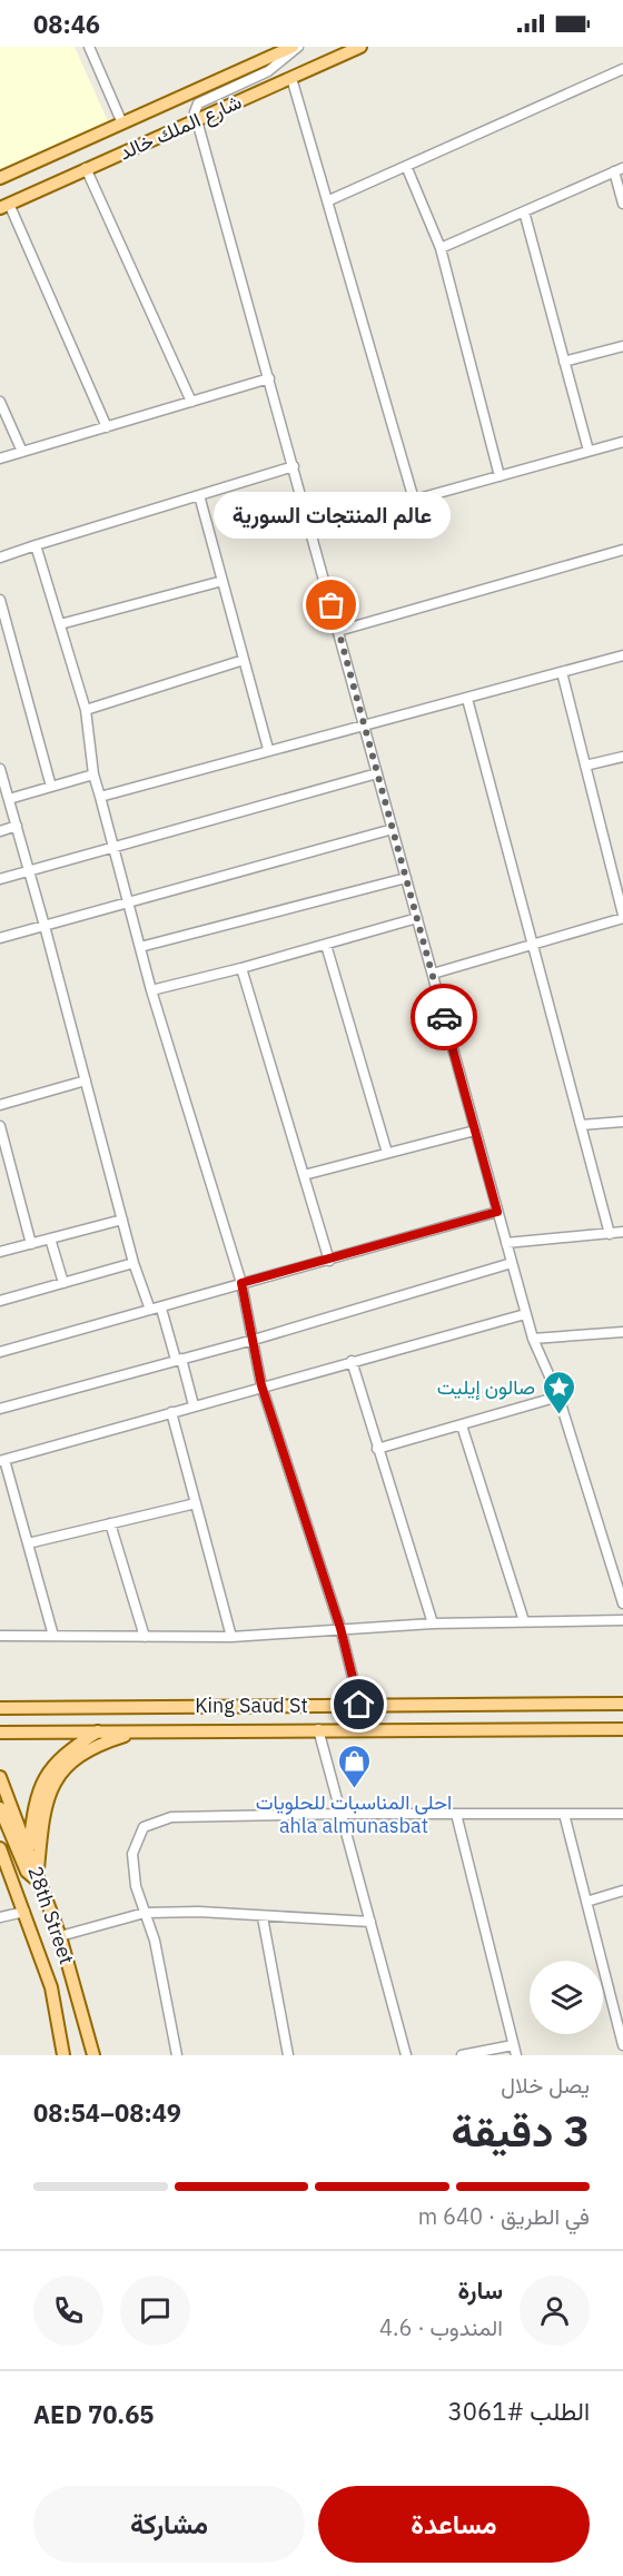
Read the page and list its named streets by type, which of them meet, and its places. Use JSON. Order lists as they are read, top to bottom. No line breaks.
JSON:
{"streets":{"main road":["شارع الملك خالد","King Saud St","28th Street"]},"places":{"other":["عالم المنتجات السورية"],"place":["صالون إيليت"],"shop":["احلى المناسبات للحلويات ahla almunasbat"]},"page":{"status":"08:46","bubble":"عالم المنتجات السورية","heading":["3 دقيقة","يصل خلال","08:49–08:54"],"panel":["سارة","المندوب · 4.6","الطلب #3061","AED 70.65"],"bar":"في الطريق · 640 m","buttons":["مساعدة","مشاركة"]}}
